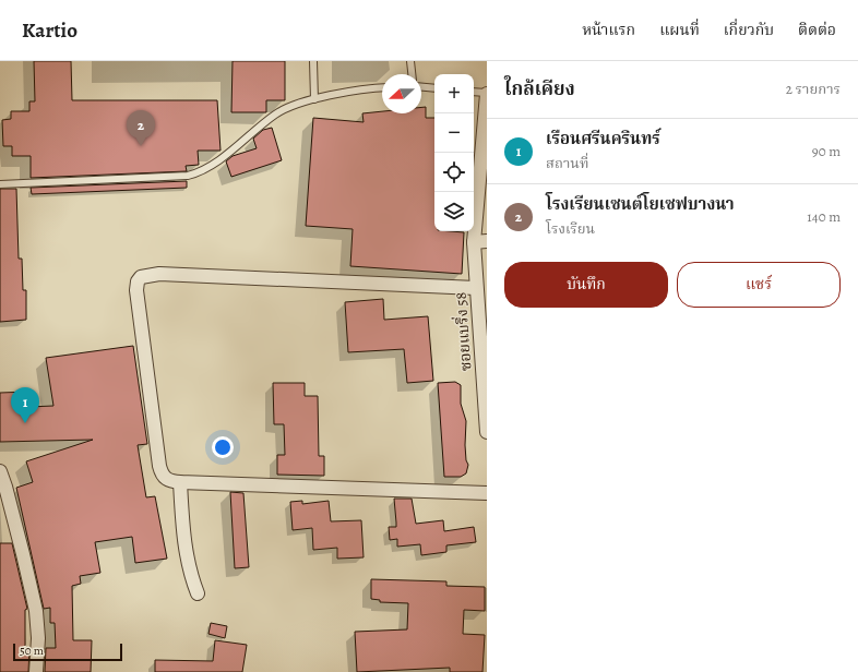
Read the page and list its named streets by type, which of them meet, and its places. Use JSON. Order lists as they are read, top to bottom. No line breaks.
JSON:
{"streets":{"street":["ซอยแบริ่ง 58"]},"scale_bar":"50 m","north":"left","page":{"header":"Kartio","nav":["หน้าแรก","แผนที่","เกี่ยวกับ","ติดต่อ"],"heading":["ใกล้เคียง","2 รายการ"],"map_buttons":["+","−"],"pins":["2","1"],"list":[{"mark":"1","name":"เรือนศรีนครินทร์","note":"สถานที่","value":"90 m"},{"mark":"2","name":"โรงเรียนเซนต์โยเซฟบางนา","note":"โรงเรียน","value":"140 m"}],"buttons":["บันทึก","แชร์"],"scale":"50 m"}}
